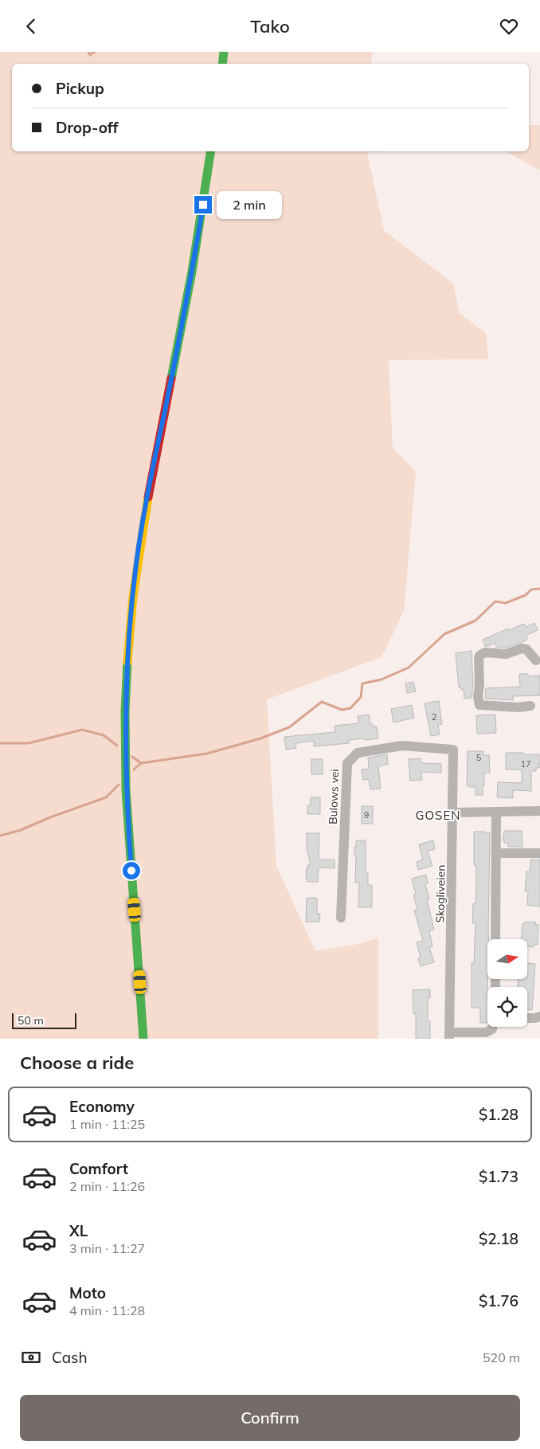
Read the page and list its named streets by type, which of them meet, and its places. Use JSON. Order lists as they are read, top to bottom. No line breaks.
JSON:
{"streets":{"street":["Bulows vei","Skogliveien"]},"crossings":[["Bulows vei","Skogliveien"]],"districts":["GOSEN"],"house_numbers":["2","5","17","9"],"scale_bar":"50 m","north":"right","page":{"header":"Tako","banner":["Pickup","Drop-off"],"bubble":"2 min","scale":"50 m","heading":"Choose a ride","list":[{"name":"Economy","note":"1 min · 11:25","value":"$1.28"},{"name":"Comfort","note":"2 min · 11:26","value":"$1.73"},{"name":"XL","note":"3 min · 11:27","value":"$2.18"},{"name":"Moto","note":"4 min · 11:28","value":"$1.76"}],"pay":["Cash","520 m"],"buttons":"Confirm"}}
